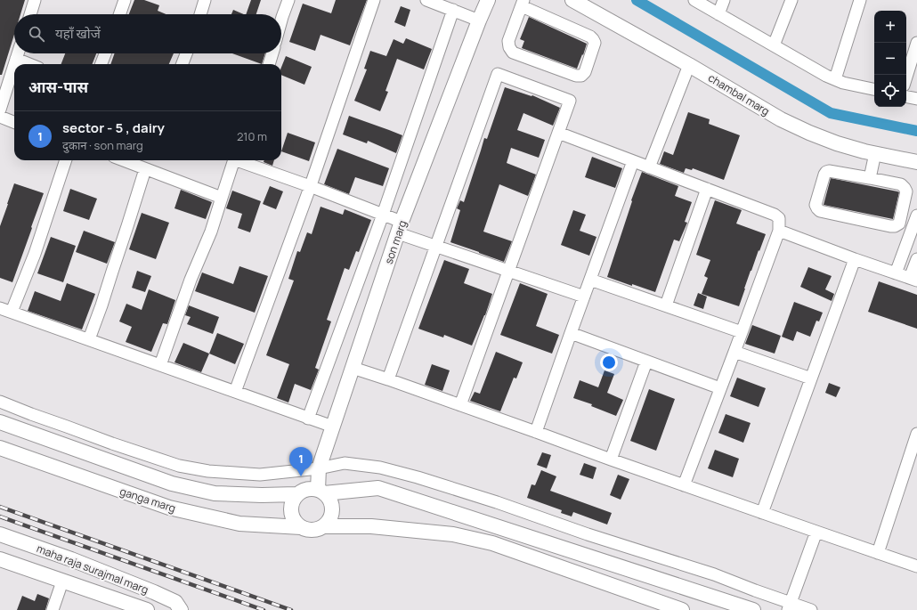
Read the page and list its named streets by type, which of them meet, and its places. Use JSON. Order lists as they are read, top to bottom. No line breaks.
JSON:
{"streets":{"street":["chambal marg","son marg","ganga marg","maha raja surajmal marg"]},"crossings":[["son marg","ganga marg"]],"page":{"map_buttons":["+","−"],"search":"यहाँ खोजें","heading":"आस-पास","list":[{"mark":"1","name":"sector - 5 , dairy","note":"दुकान · son marg","value":"210 m"}],"pins":"1"}}
